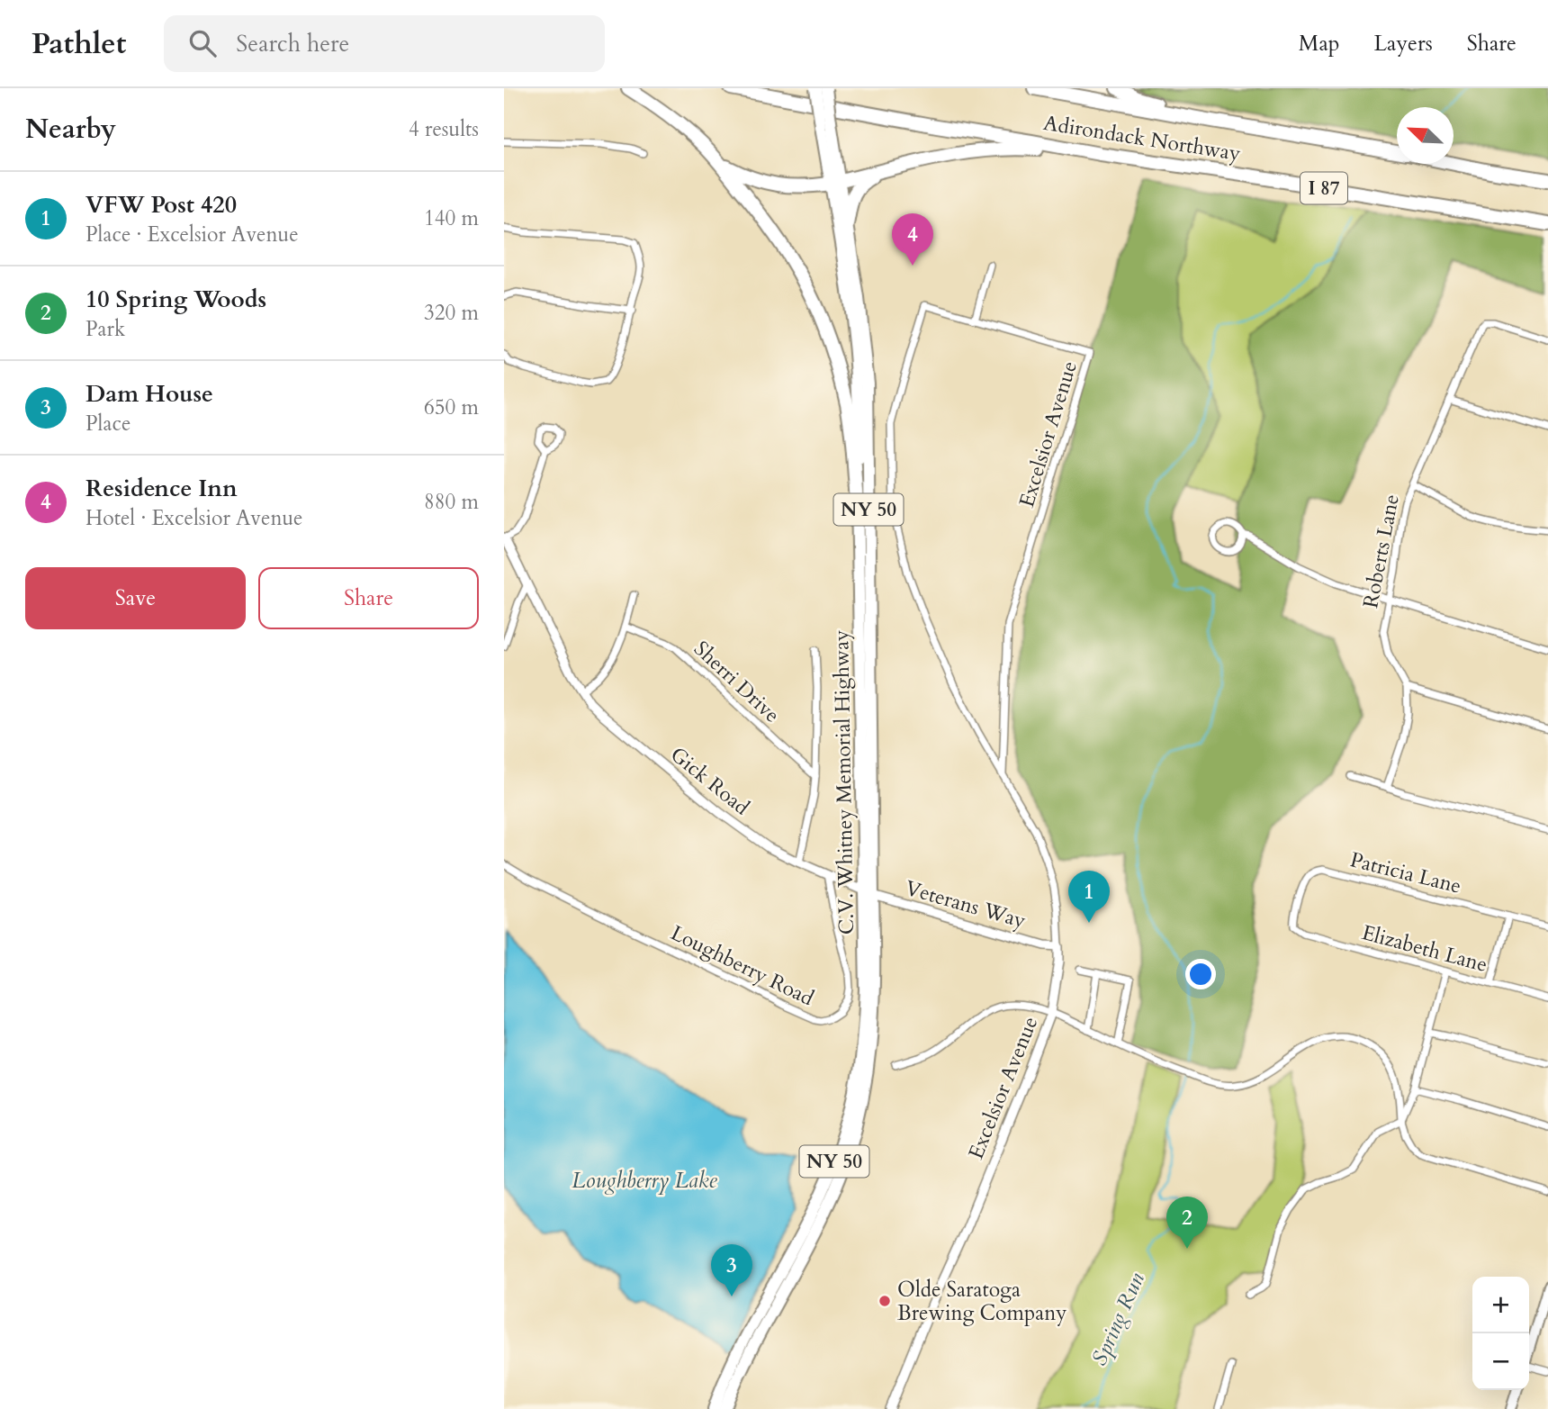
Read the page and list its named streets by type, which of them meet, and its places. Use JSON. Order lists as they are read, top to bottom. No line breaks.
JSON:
{"streets":{"highway":["Adirondack Northway","I 87","NY 50","C.V. Whitney Memorial Highway"],"street":["Excelsior Avenue","Roberts Lane","Sherri Drive","Gick Road","Patricia Lane","Veterans Way","Elizabeth Lane","Loughberry Road"]},"crossings":[["Excelsior Avenue","Veterans Way"],["NY 50","C.V. Whitney Memorial Highway"],["Gick Road","C.V. Whitney Memorial Highway"],["Gick Road","Veterans Way"],["Gick Road","Loughberry Road"],["C.V. Whitney Memorial Highway","Veterans Way"],["Patricia Lane","Elizabeth Lane"]],"water":["Loughberry Lake","Spring Run"],"places":["Olde Saratoga Brewing Company"],"north":"top left","page":{"header":"Pathlet","search":"Search here","nav":["Map","Layers","Share"],"heading":["Nearby","4 results"],"list":[{"mark":"1","name":"VFW Post 420","note":"Place · Excelsior Avenue","value":"140 m"},{"mark":"2","name":"10 Spring Woods","note":"Park","value":"320 m"},{"mark":"3","name":"Dam House","note":"Place","value":"650 m"},{"mark":"4","name":"Residence Inn","note":"Hotel · Excelsior Avenue","value":"880 m"}],"pins":["4","1","2","3"],"buttons":["Save","Share"],"map_buttons":["+","−"]}}
